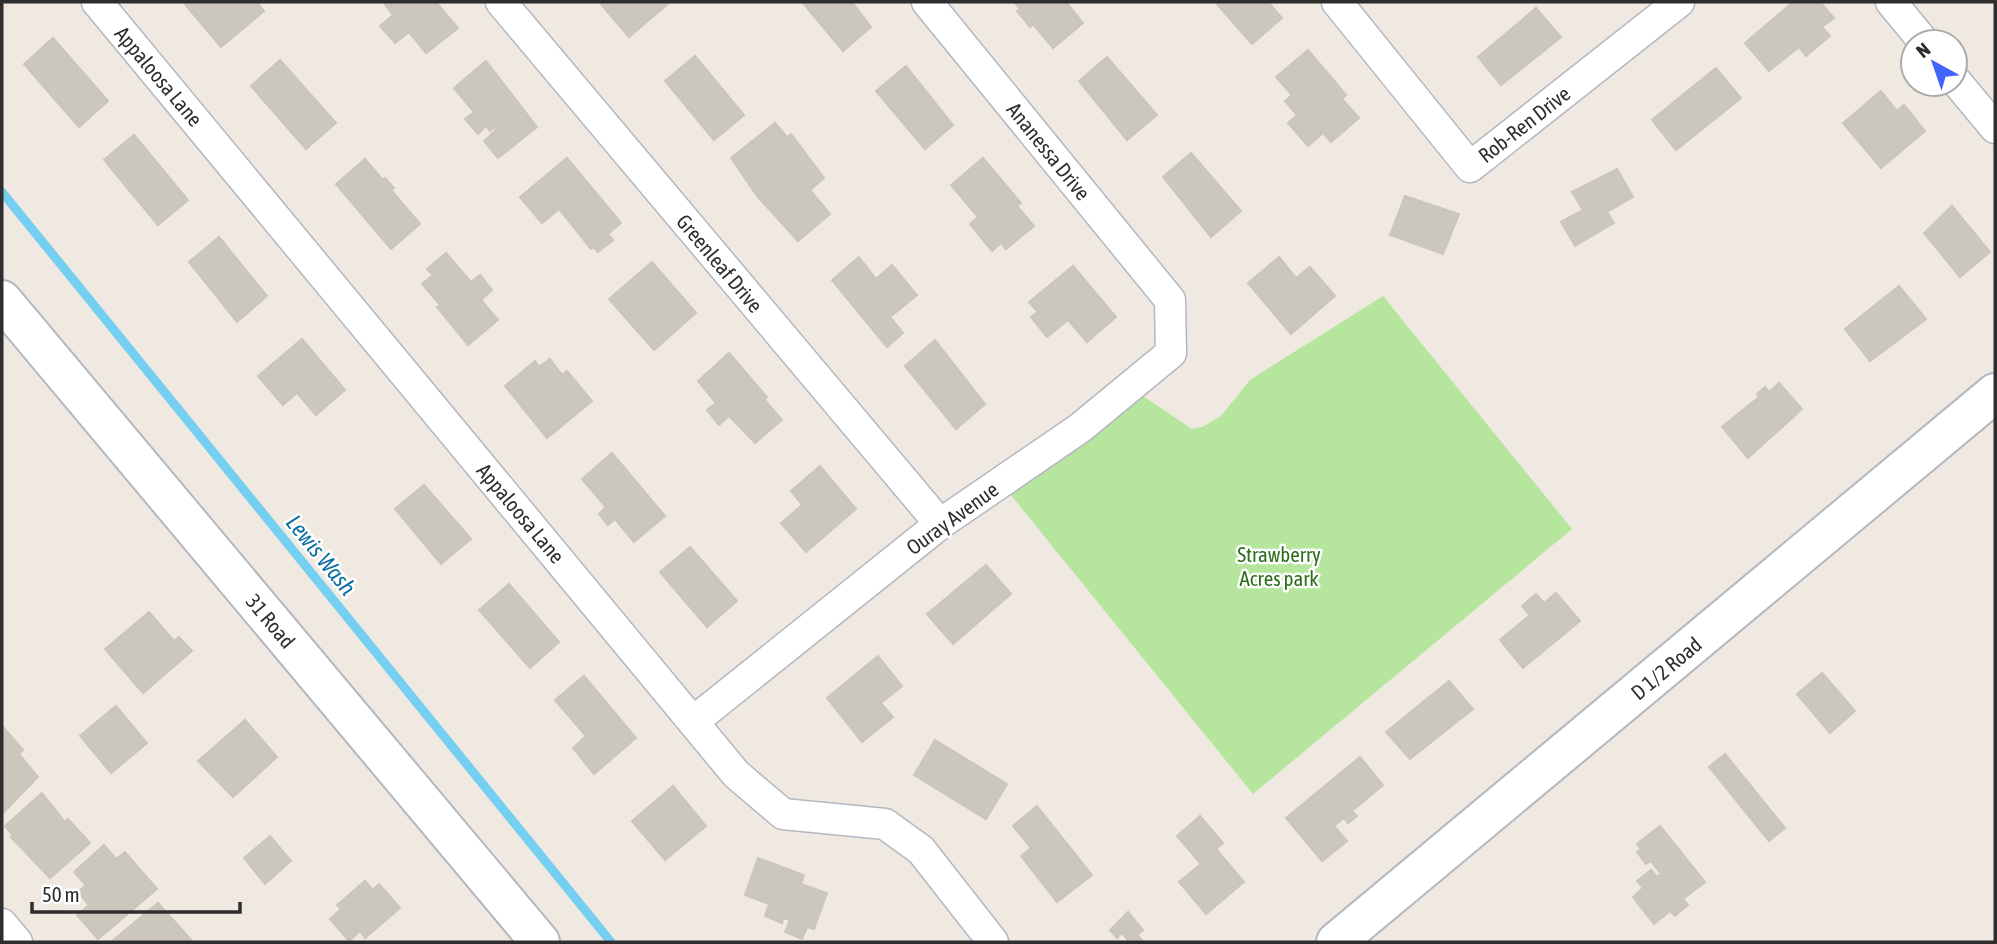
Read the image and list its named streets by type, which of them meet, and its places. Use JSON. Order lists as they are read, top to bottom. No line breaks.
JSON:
{"streets":{"main road":["31 Road","D 1/2 Road"],"street":["Appaloosa Lane","Rob-Ren Drive","Ananessa Drive","Greenleaf Drive","Ouray Avenue"]},"crossings":[["Appaloosa Lane","Ouray Avenue"],["Ananessa Drive","Ouray Avenue"],["Greenleaf Drive","Ouray Avenue"]],"water":["Lewis Wash"],"parks":["Strawberry Acres park"],"scale_bar":"50 m","north":"top left"}
